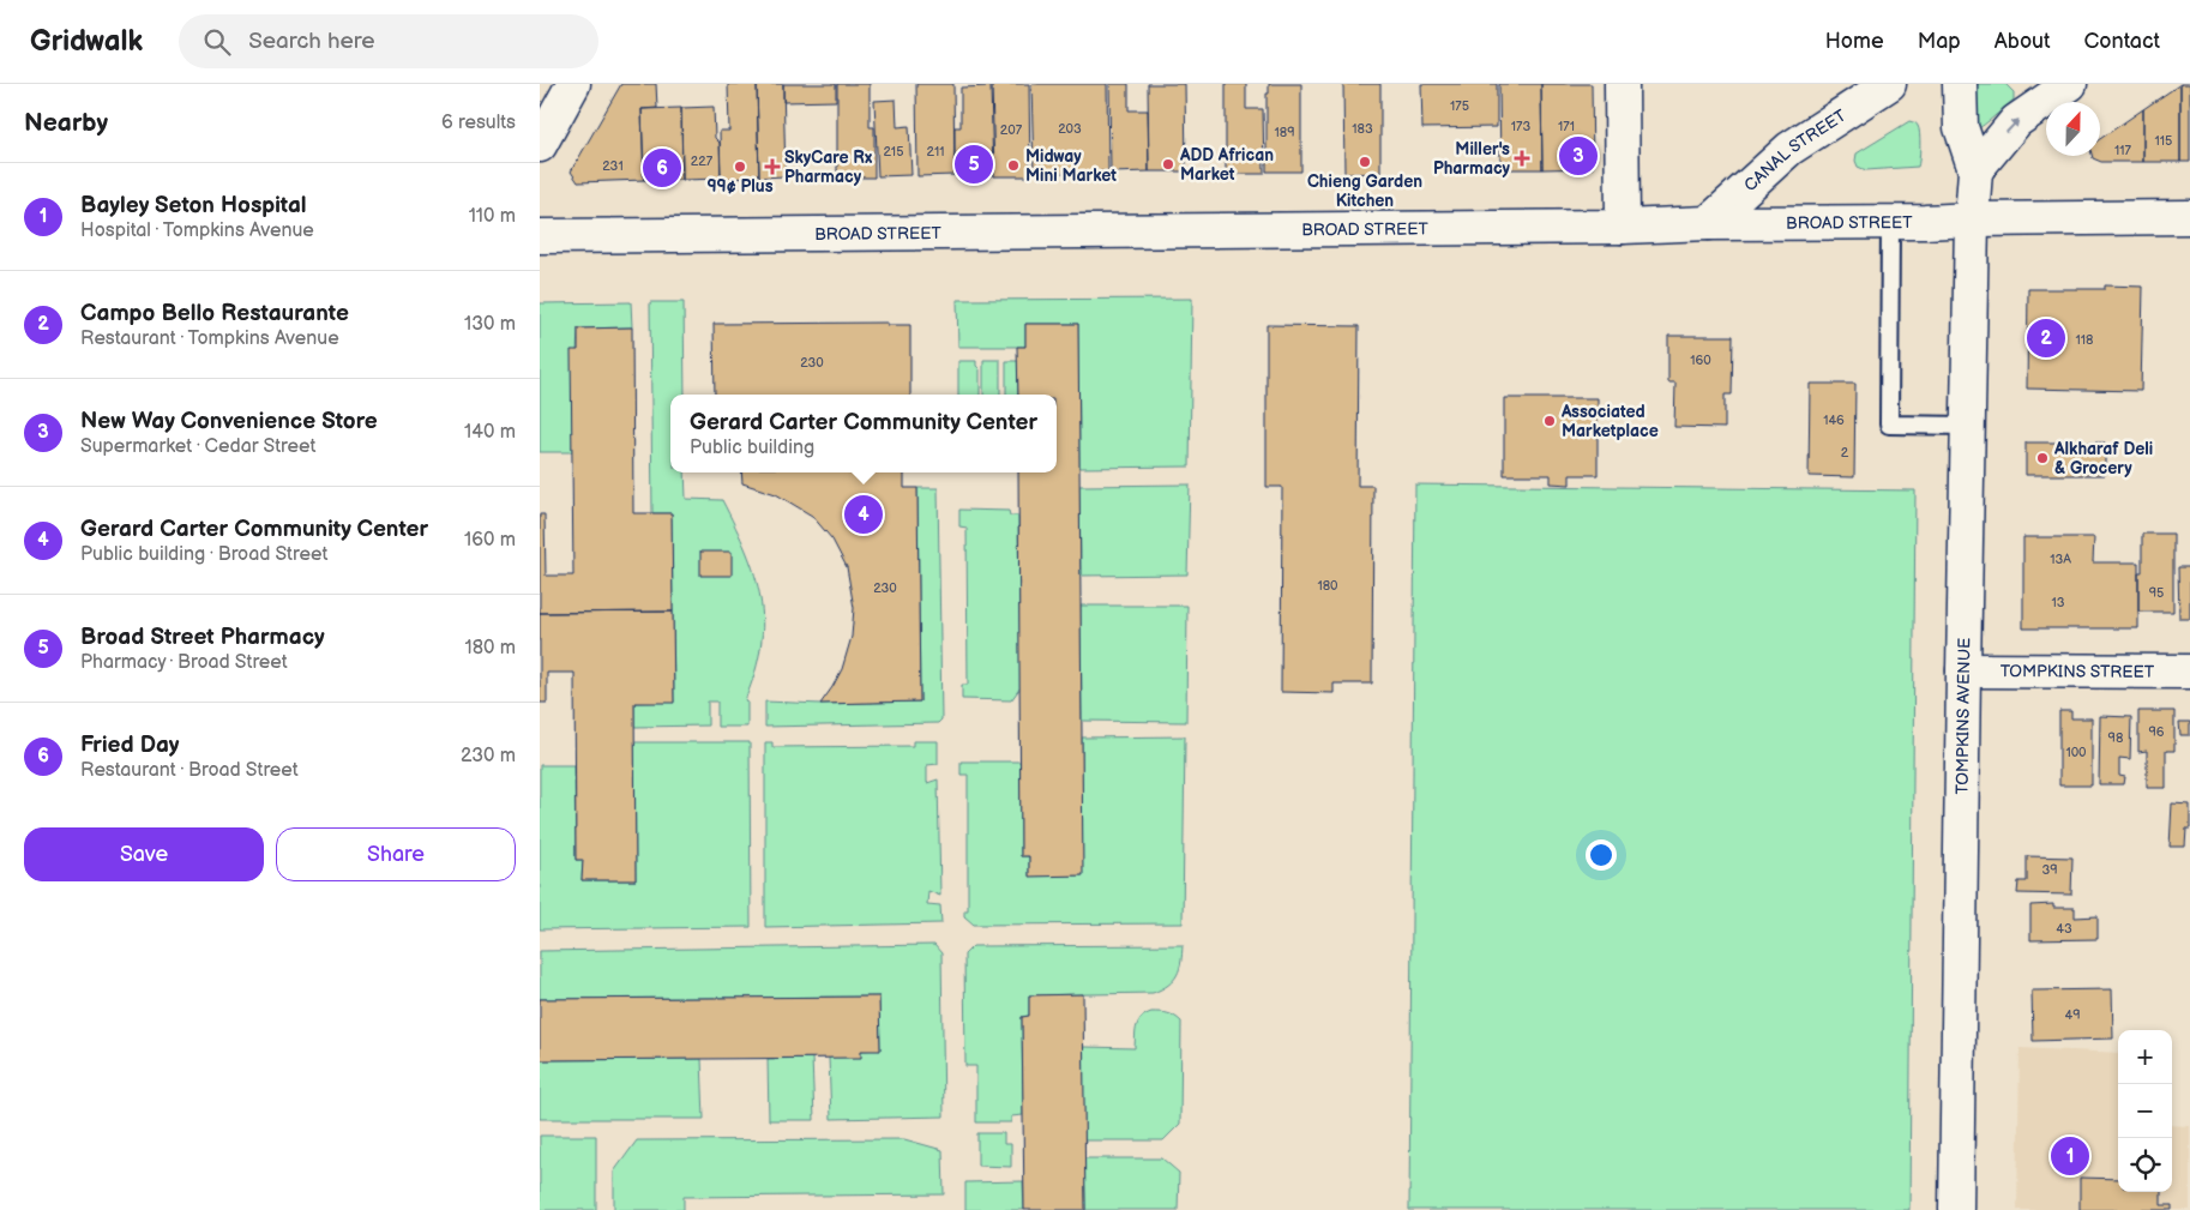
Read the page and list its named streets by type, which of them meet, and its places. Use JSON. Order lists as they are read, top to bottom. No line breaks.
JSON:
{"streets":{"street":["CANAL STREET","BROAD STREET","TOMPKINS STREET","TOMPKINS AVENUE"]},"crossings":[["CANAL STREET","BROAD STREET"],["BROAD STREET","TOMPKINS AVENUE"],["TOMPKINS STREET","TOMPKINS AVENUE"]],"places":{"health":["Miller's Pharmacy","SkyCare Rx Pharmacy"],"other":["Chieng Garden Kitchen","ADD African Market","Midway Mini Market","99¢ Plus","Associated Marketplace","Alkharaf Deli & Grocery"]},"house_numbers":["175","173","171","203","183","207","189","115","117","215","211","227","231","118","160","230","146","2","13A","180","230","95","13","96","98","100","39","43","49"],"north":"top","page":{"header":"Gridwalk","search":"Search here","nav":["Home","Map","About","Contact"],"heading":["Nearby","6 results"],"pins":["3","5","6","2","4","1"],"list":[{"mark":"1","name":"Bayley Seton Hospital","note":"Hospital · Tompkins Avenue","value":"110 m"},{"mark":"2","name":"Campo Bello Restaurante","note":"Restaurant · Tompkins Avenue","value":"130 m"},{"mark":"3","name":"New Way Convenience Store","note":"Supermarket · Cedar Street","value":"140 m"},{"mark":"4","name":"Gerard Carter Community Center","note":"Public building · Broad Street","value":"160 m"},{"mark":"5","name":"Broad Street Pharmacy","note":"Pharmacy · Broad Street","value":"180 m"},{"mark":"6","name":"Fried Day","note":"Restaurant · Broad Street","value":"230 m"}],"popup":["Gerard Carter Community Center","Public building"],"buttons":["Save","Share"],"map_buttons":["+","−"]}}
